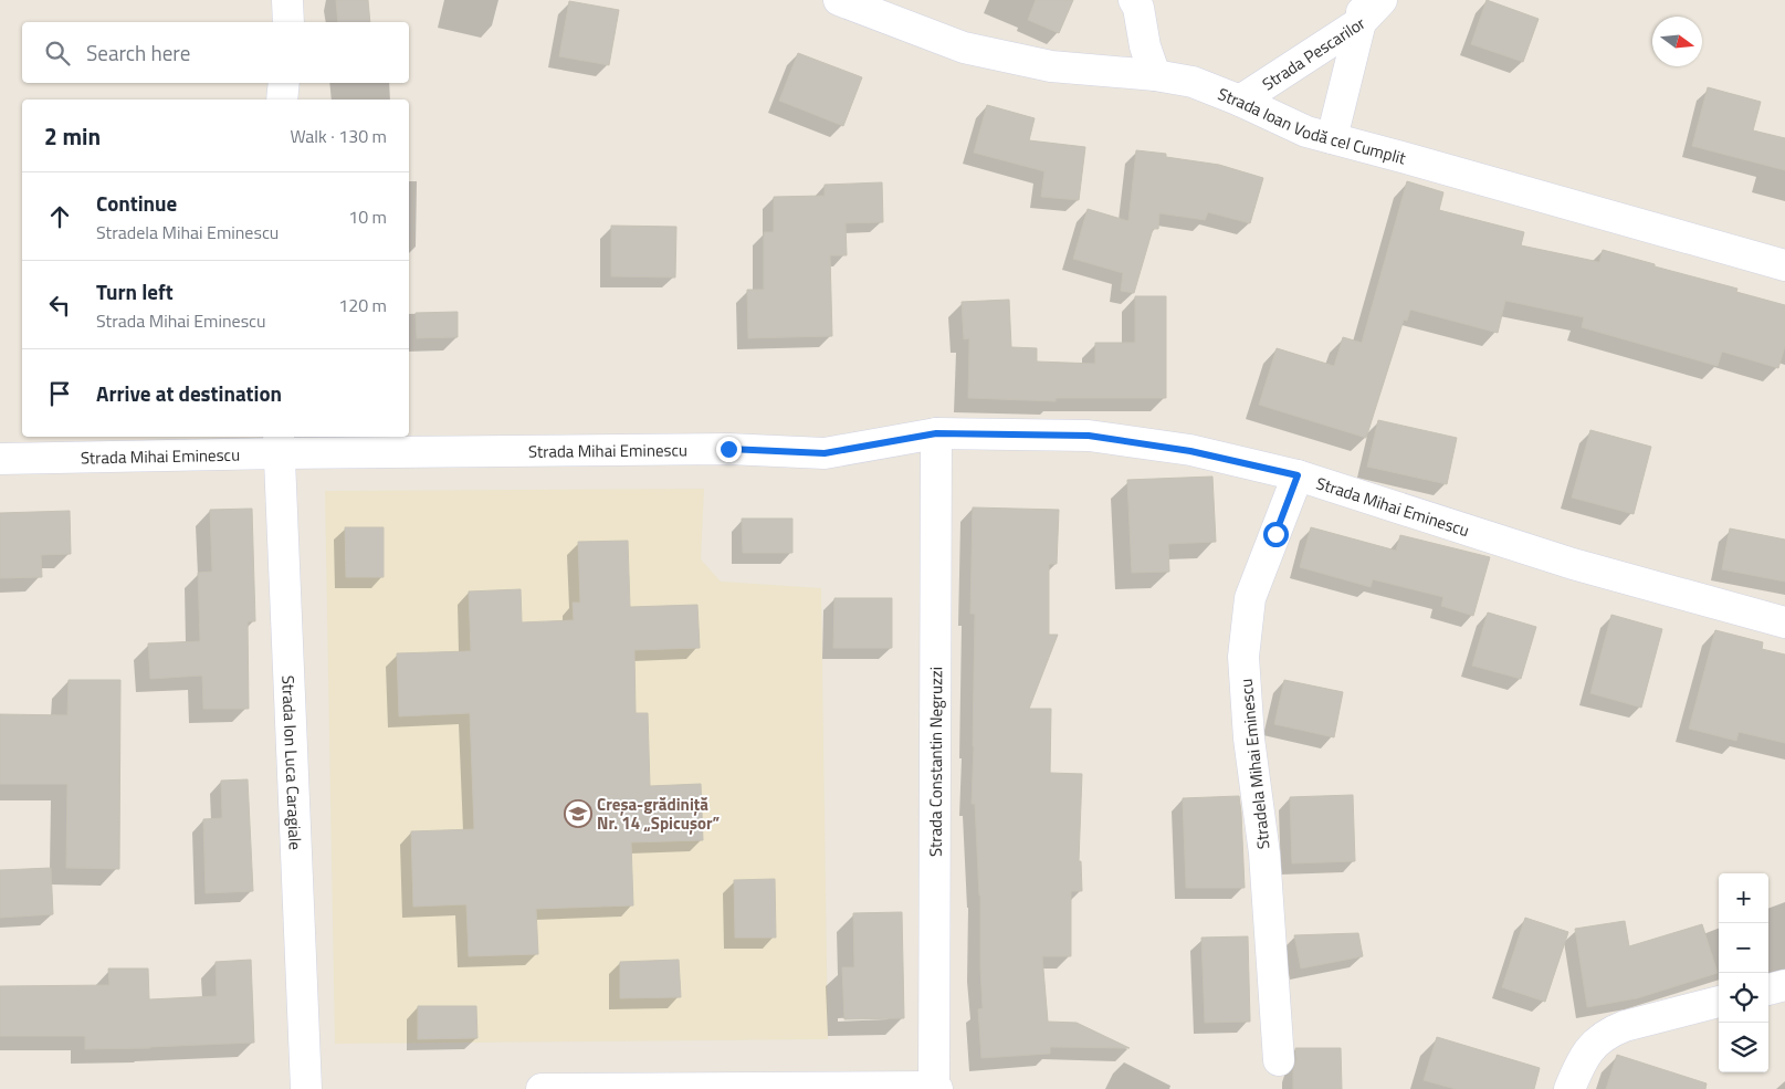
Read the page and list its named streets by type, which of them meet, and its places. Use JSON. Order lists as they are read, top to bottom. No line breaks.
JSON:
{"streets":{"street":["Strada Pescarilor","Strada Ioan Vodă cel Cumplit","Strada Mihai Eminescu","Strada Ion Luca Caragiale","Strada Constantin Negruzzi","Stradela Mihai Eminescu"]},"crossings":[["Strada Pescarilor","Strada Ioan Vodă cel Cumplit"],["Strada Mihai Eminescu","Strada Ion Luca Caragiale"],["Strada Mihai Eminescu","Strada Constantin Negruzzi"],["Strada Mihai Eminescu","Stradela Mihai Eminescu"]],"places":{"school or university":["Creșa-grădiniță Nr. 14 „Spicușor”"]},"north":"right","page":{"search":"Search here","heading":["2 min","Walk · 130 m"],"list":[["Continue","Stradela Mihai Eminescu","10 m"],["Turn left","Strada Mihai Eminescu","120 m"],"Arrive at destination"],"map_buttons":["+","−"]}}
